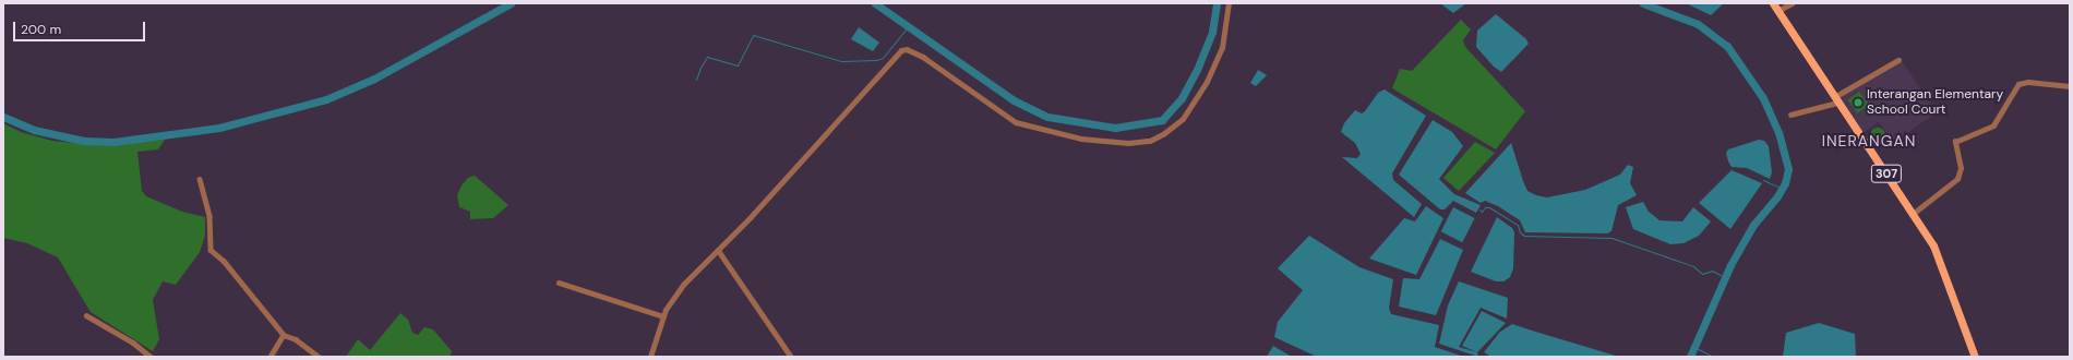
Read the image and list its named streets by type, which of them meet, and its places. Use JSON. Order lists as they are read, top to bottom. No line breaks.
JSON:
{"streets":{"main road":["307"]},"districts":["INERANGAN"],"places":["Interangan Elementary School Court"],"scale_bar":"200 m"}
